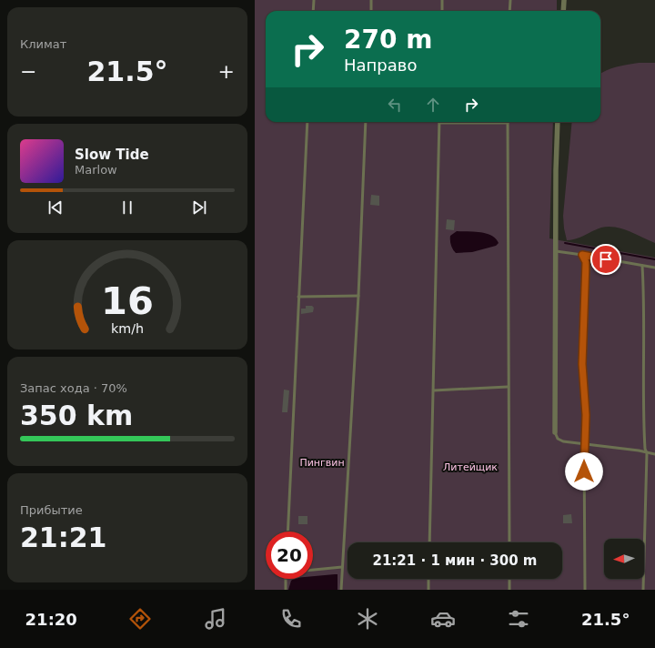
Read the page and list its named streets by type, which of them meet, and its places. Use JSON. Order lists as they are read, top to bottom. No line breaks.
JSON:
{"parks":["Пингвин","Литейщик"],"north":"left","page":{"tile":["Климат",["Запас хода · 70%","350 km"],["Прибытие","21:21"]],"turn":["270 m","Направо"],"heat":["−","21.5°","+"],"song":["Slow Tide","Marlow"],"limit":"20","trip":"21:21 · 1 мин · 300 m","tabs":["21:20","21.5°"],"gauge":["16","km/h"]}}
